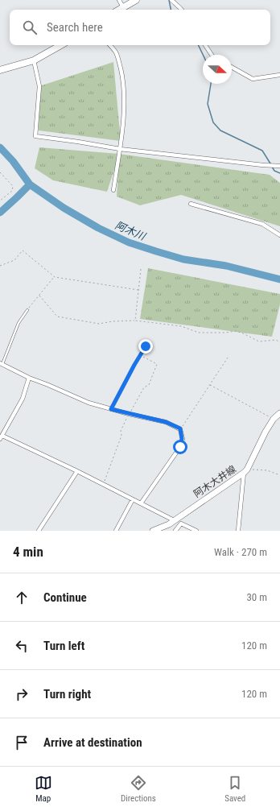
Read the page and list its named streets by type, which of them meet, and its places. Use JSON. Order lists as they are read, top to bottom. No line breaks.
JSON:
{"streets":{"main road":["阿木大井線"]},"water":["阿木川"],"north":"right","page":{"search":"Search here","heading":["4 min","Walk · 270 m"],"list":[["Continue","30 m"],["Turn left","120 m"],["Turn right","120 m"],"Arrive at destination"],"nav":["Map","Directions","Saved"]}}
